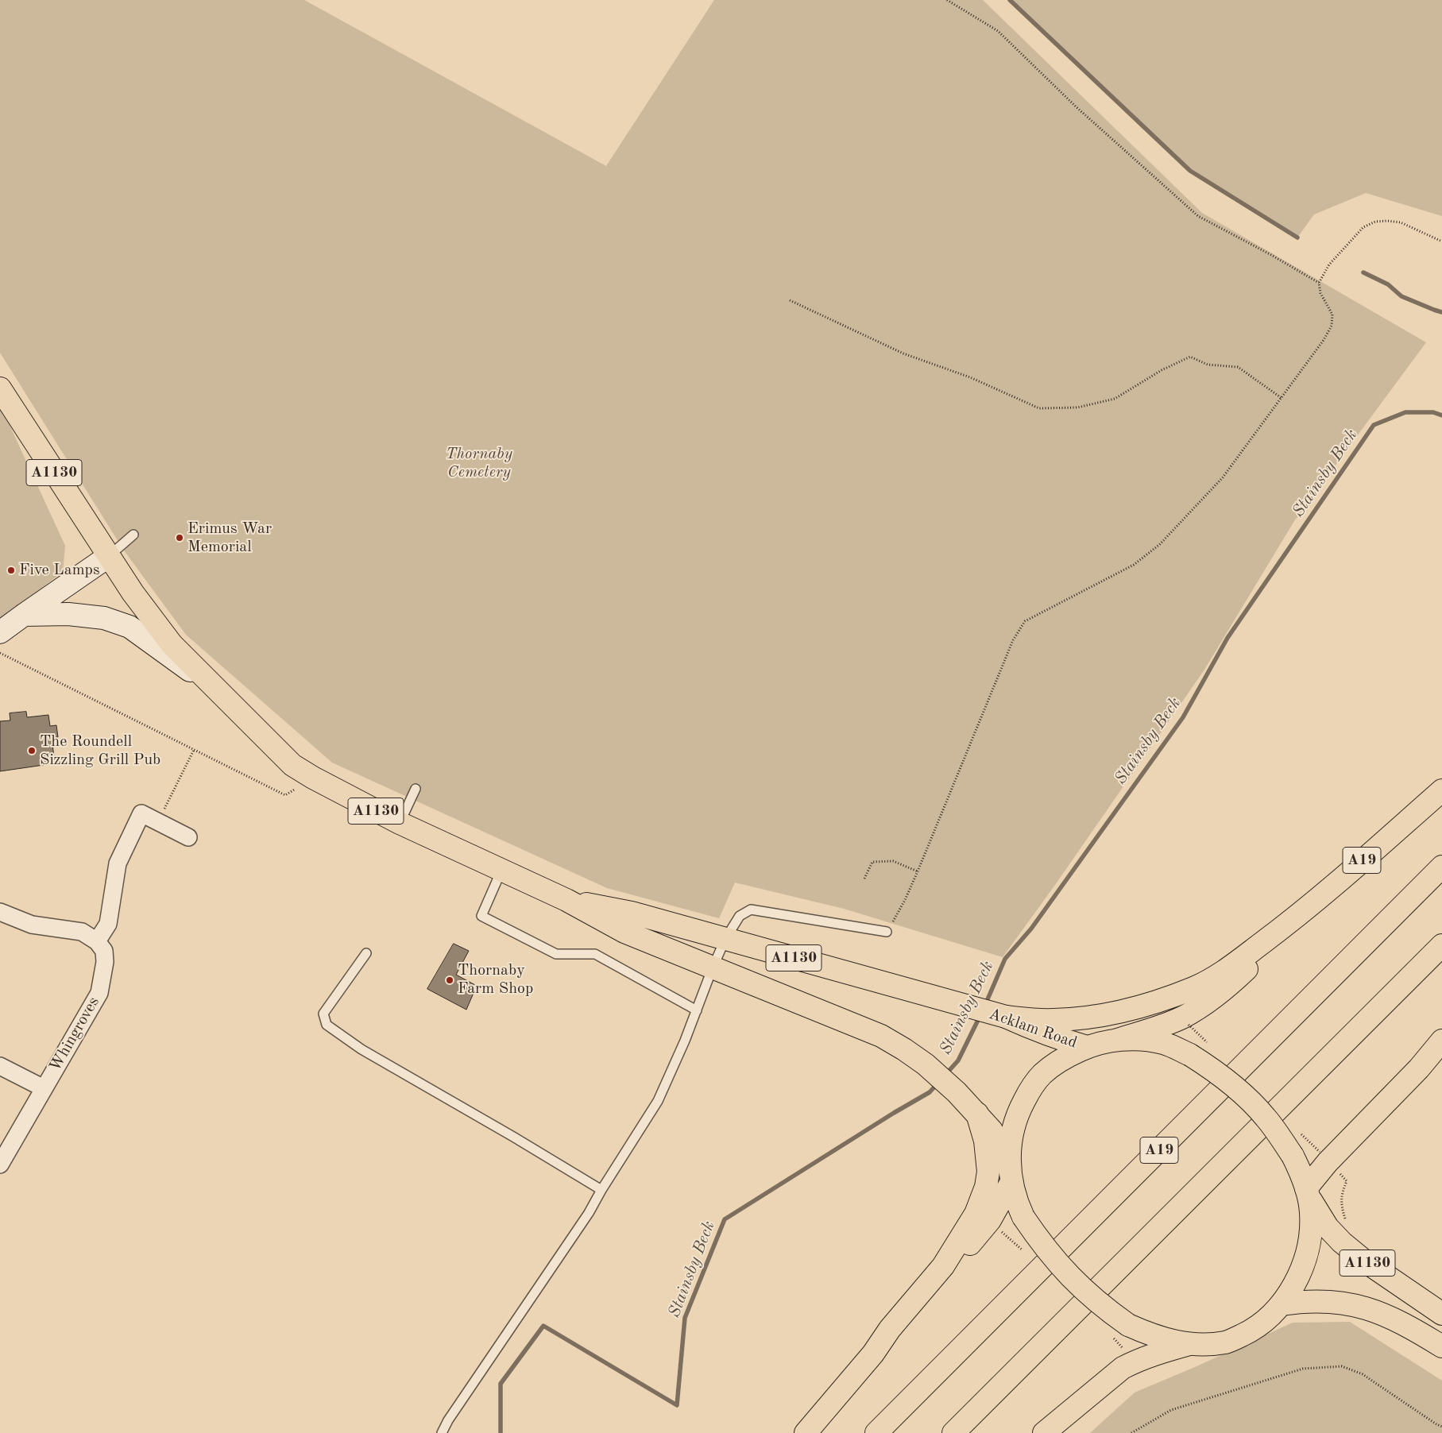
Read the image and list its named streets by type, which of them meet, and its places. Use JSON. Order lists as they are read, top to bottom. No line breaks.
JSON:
{"streets":{"main road":["A1130","A19","Acklam Road"],"street":["Whingroves"]},"crossings":[["A1130","Acklam Road"],["A19","Acklam Road"]],"water":["Stainsby Beck"],"parks":["Thornaby Cemetery"],"places":["Erimus War Memorial","Five Lamps","The Roundell Sizzling Grill Pub","Thornaby Farm Shop"]}
